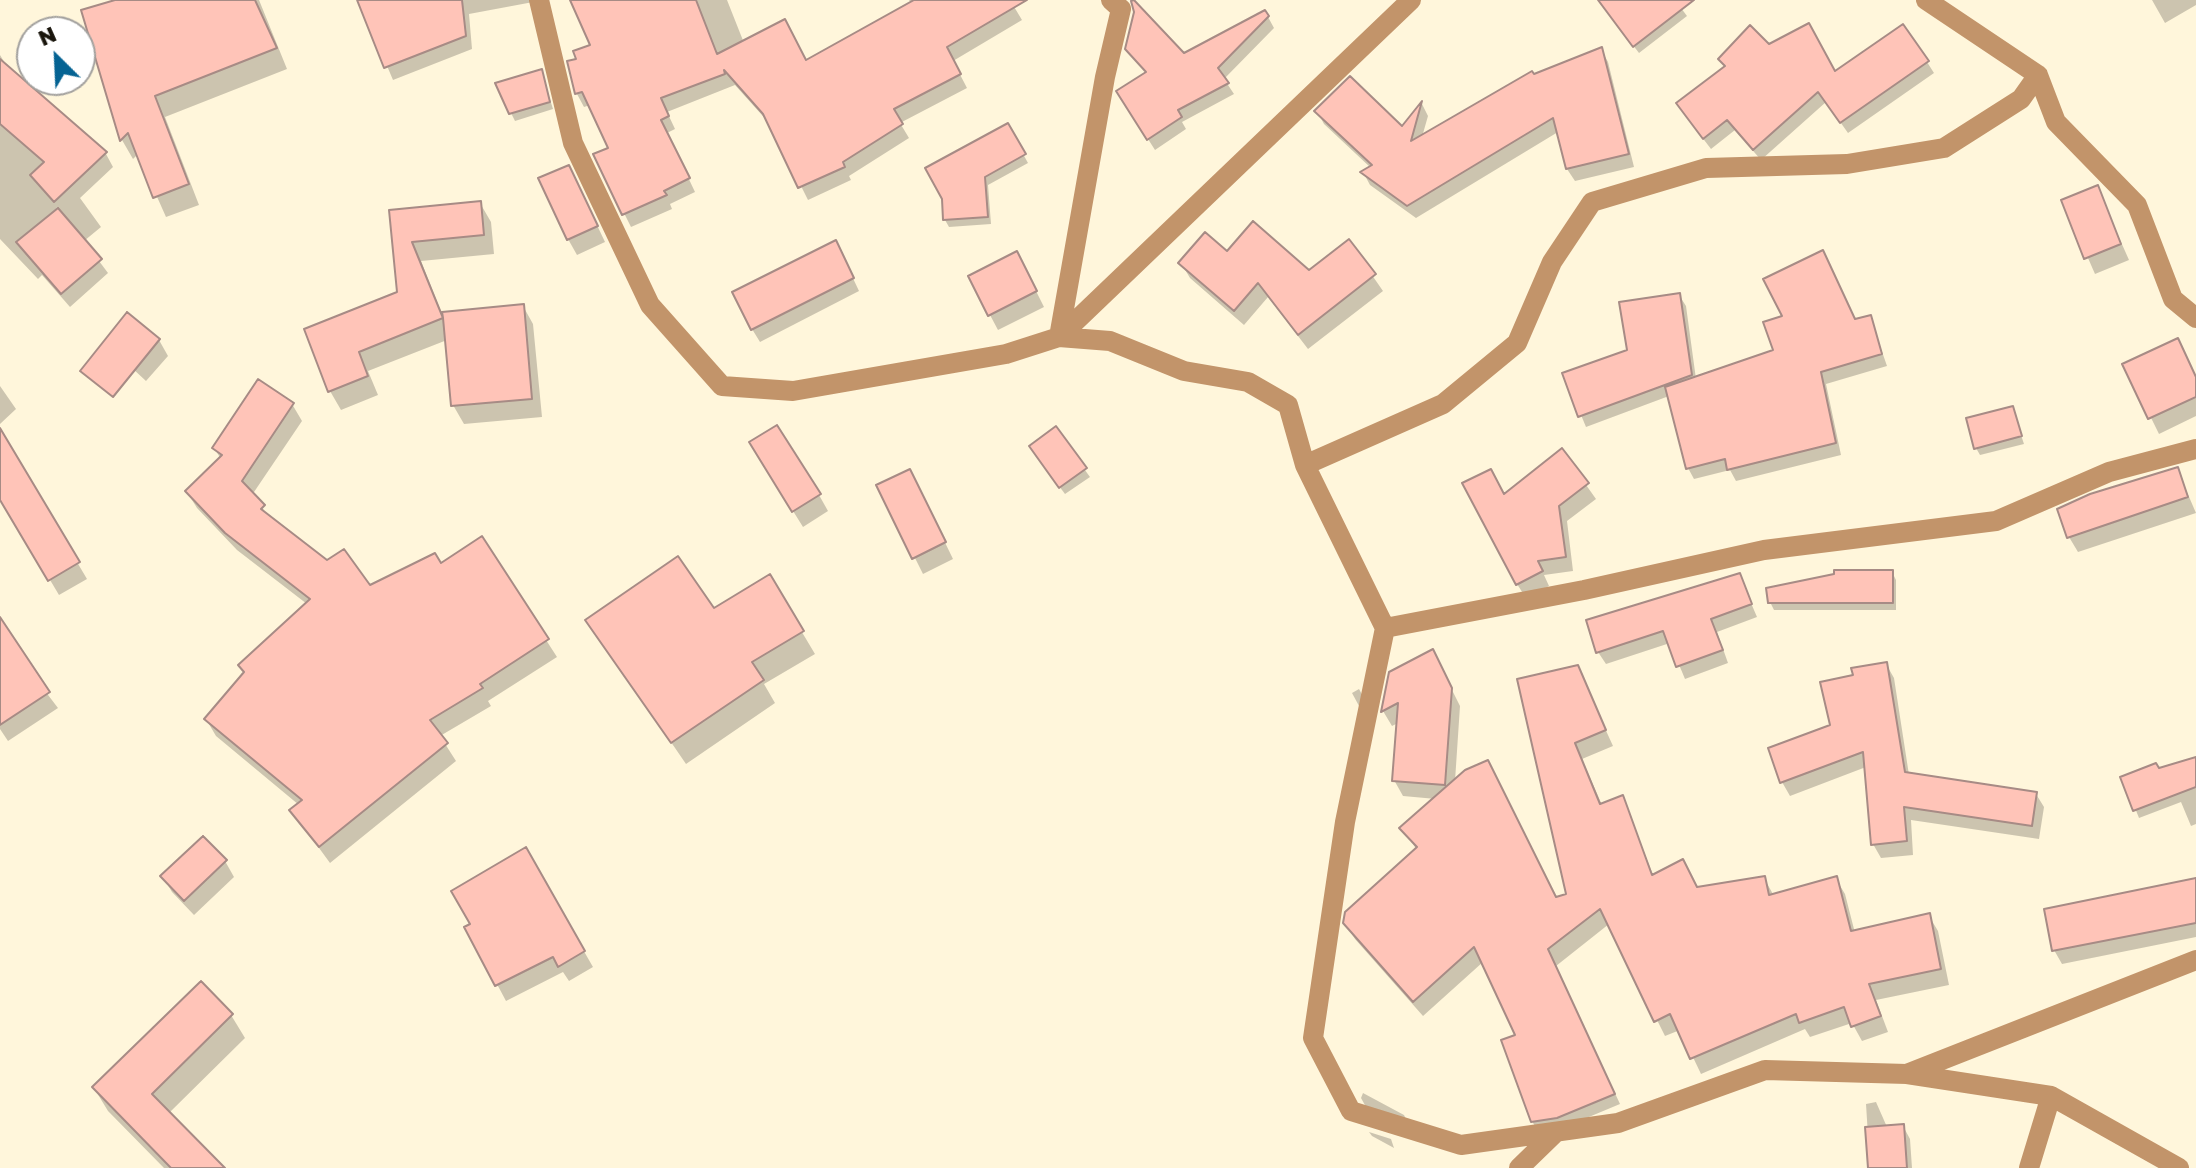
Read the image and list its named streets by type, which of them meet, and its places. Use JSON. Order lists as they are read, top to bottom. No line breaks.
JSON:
{"north":"top left"}
